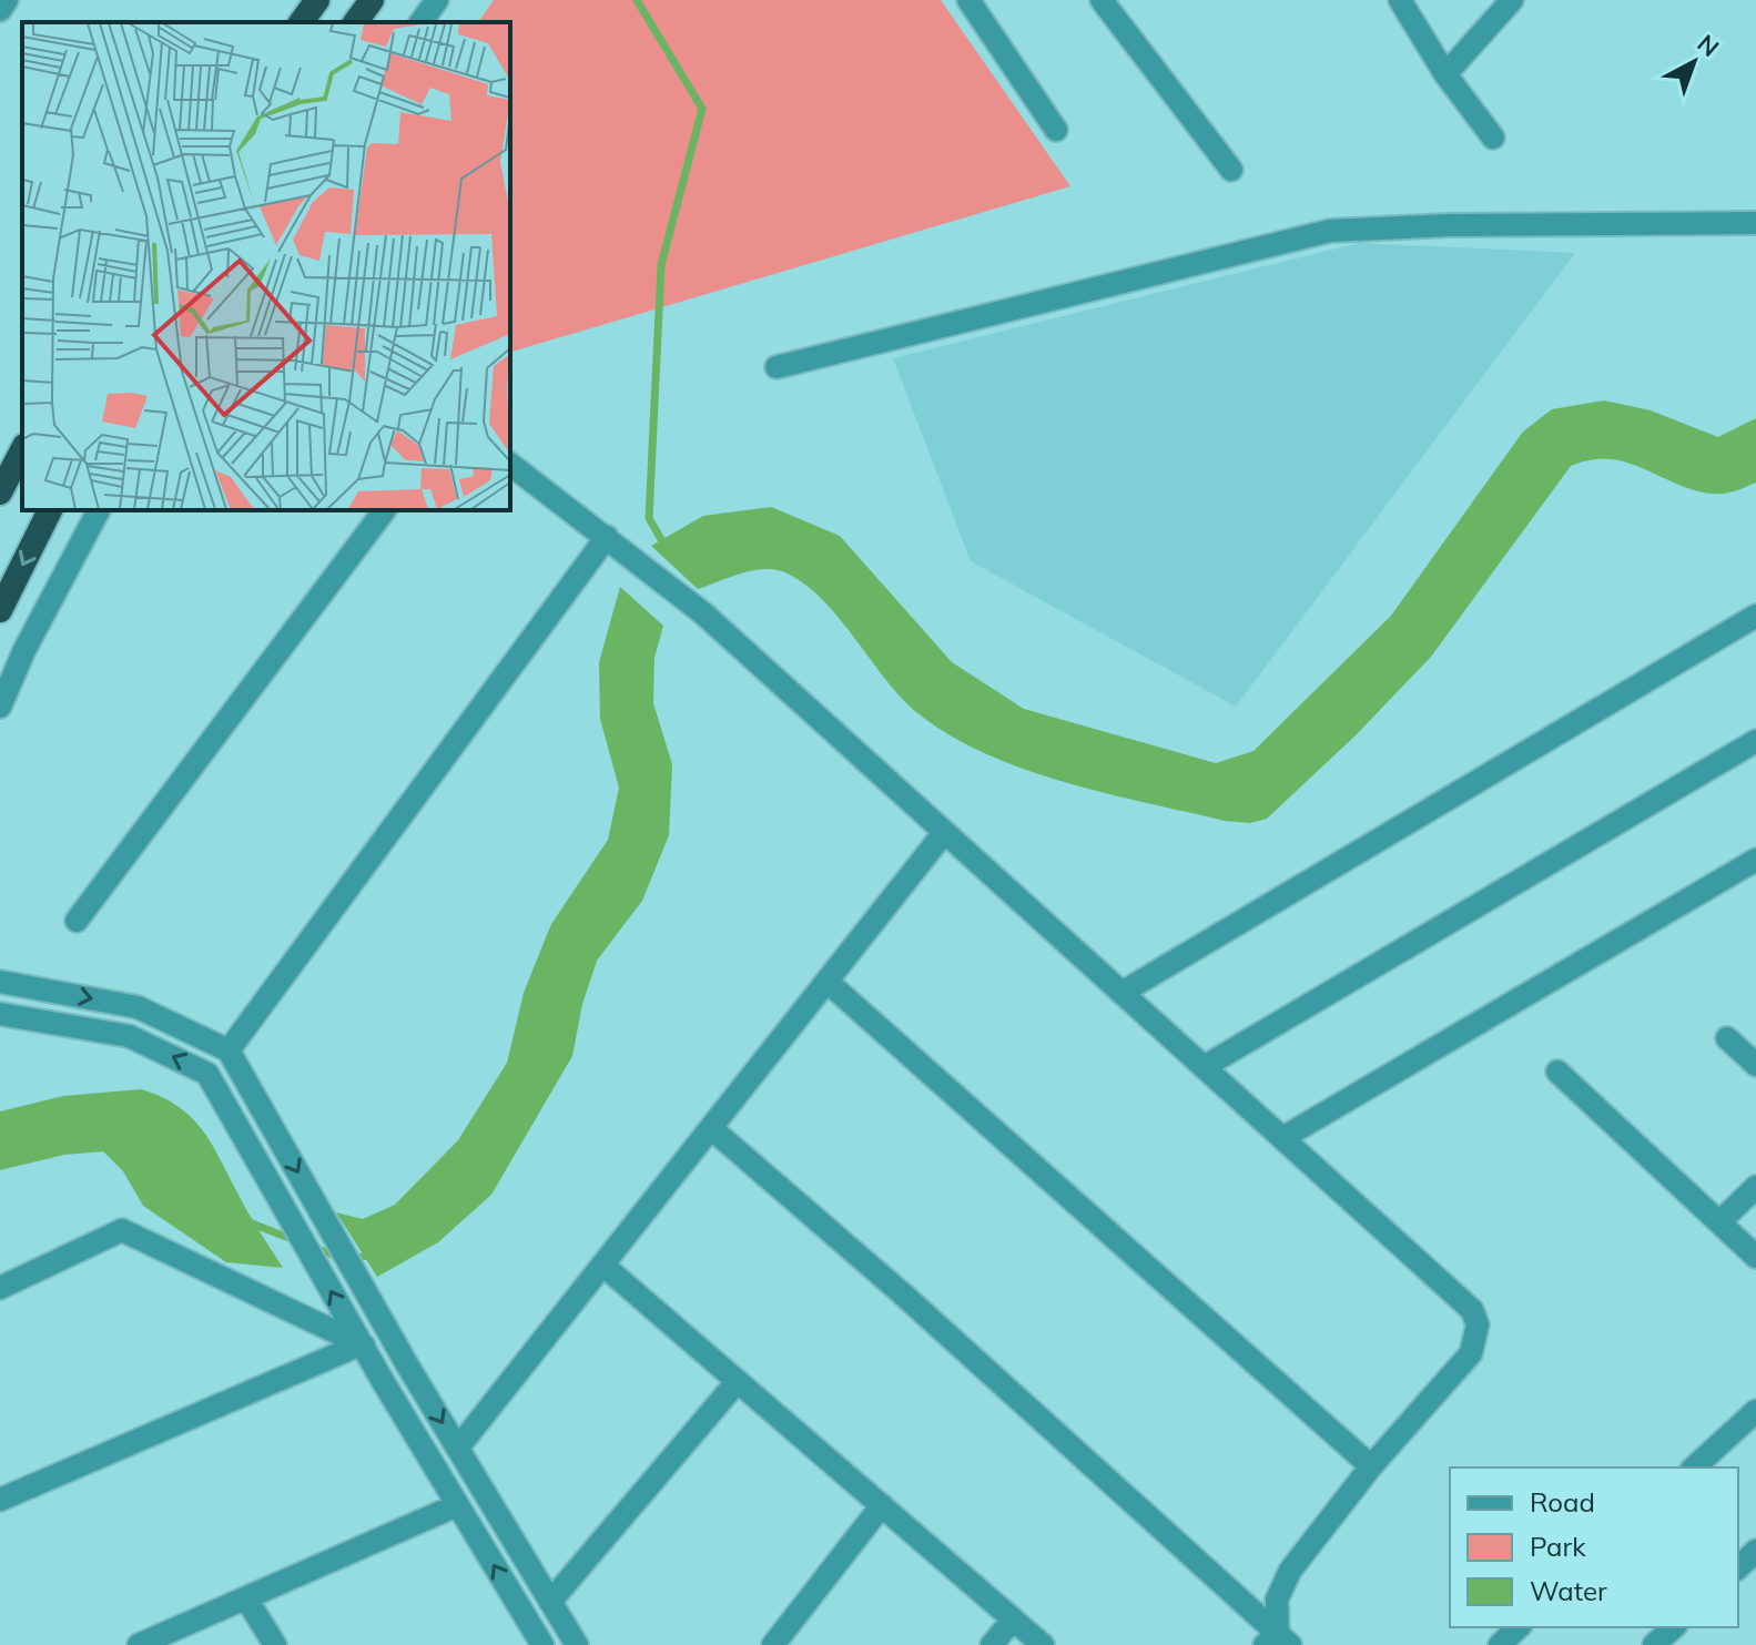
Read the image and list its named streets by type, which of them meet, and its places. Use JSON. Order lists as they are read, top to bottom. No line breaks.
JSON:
{"legend":["Road","Park","Water"],"north":"top right"}
